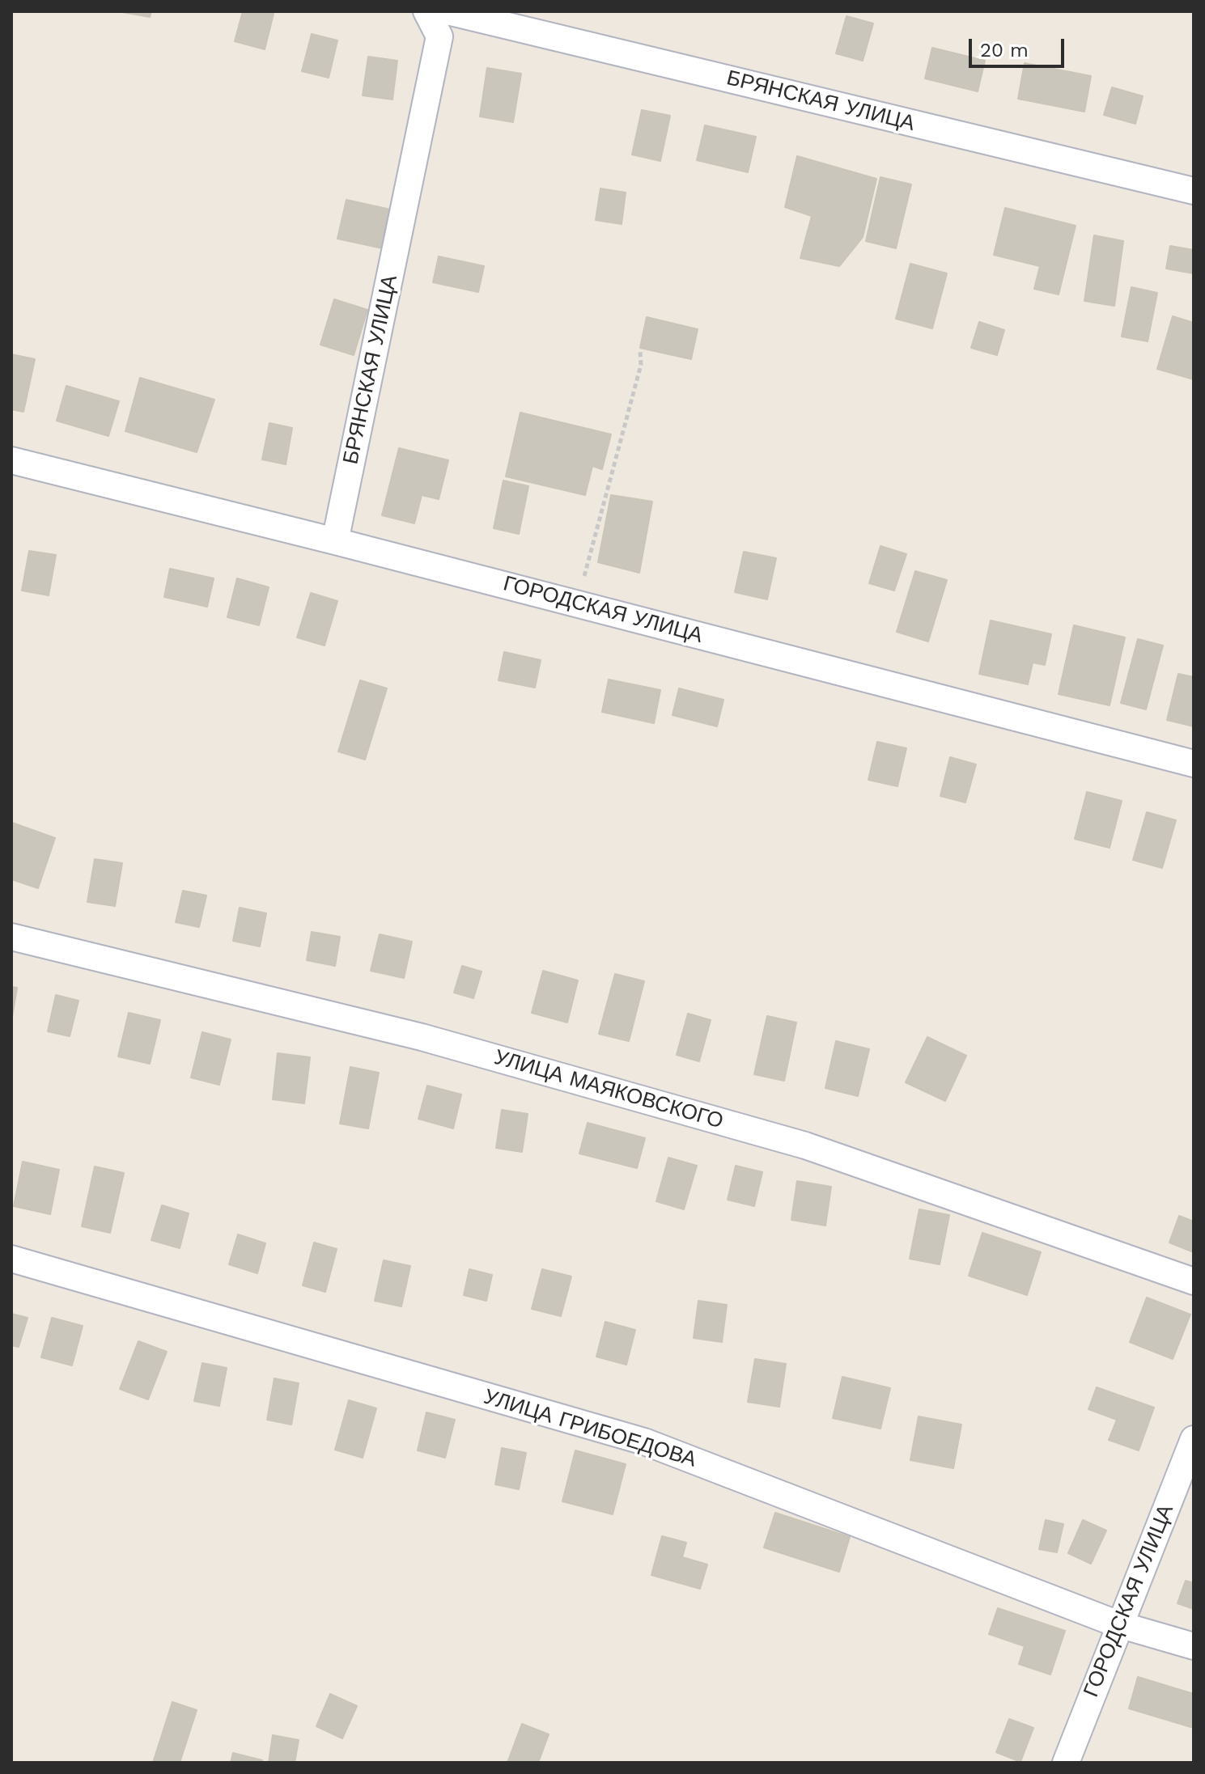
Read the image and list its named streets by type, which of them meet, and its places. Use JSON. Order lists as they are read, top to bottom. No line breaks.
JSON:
{"streets":{"street":["БРЯНСКАЯ УЛИЦА","ГОРОДСКАЯ УЛИЦА","УЛИЦА МАЯКОВСКОГО","УЛИЦА ГРИБОЕДОВА"]},"crossings":[["БРЯНСКАЯ УЛИЦА","ГОРОДСКАЯ УЛИЦА"],["ГОРОДСКАЯ УЛИЦА","УЛИЦА ГРИБОЕДОВА"]],"scale_bar":"20 m"}
